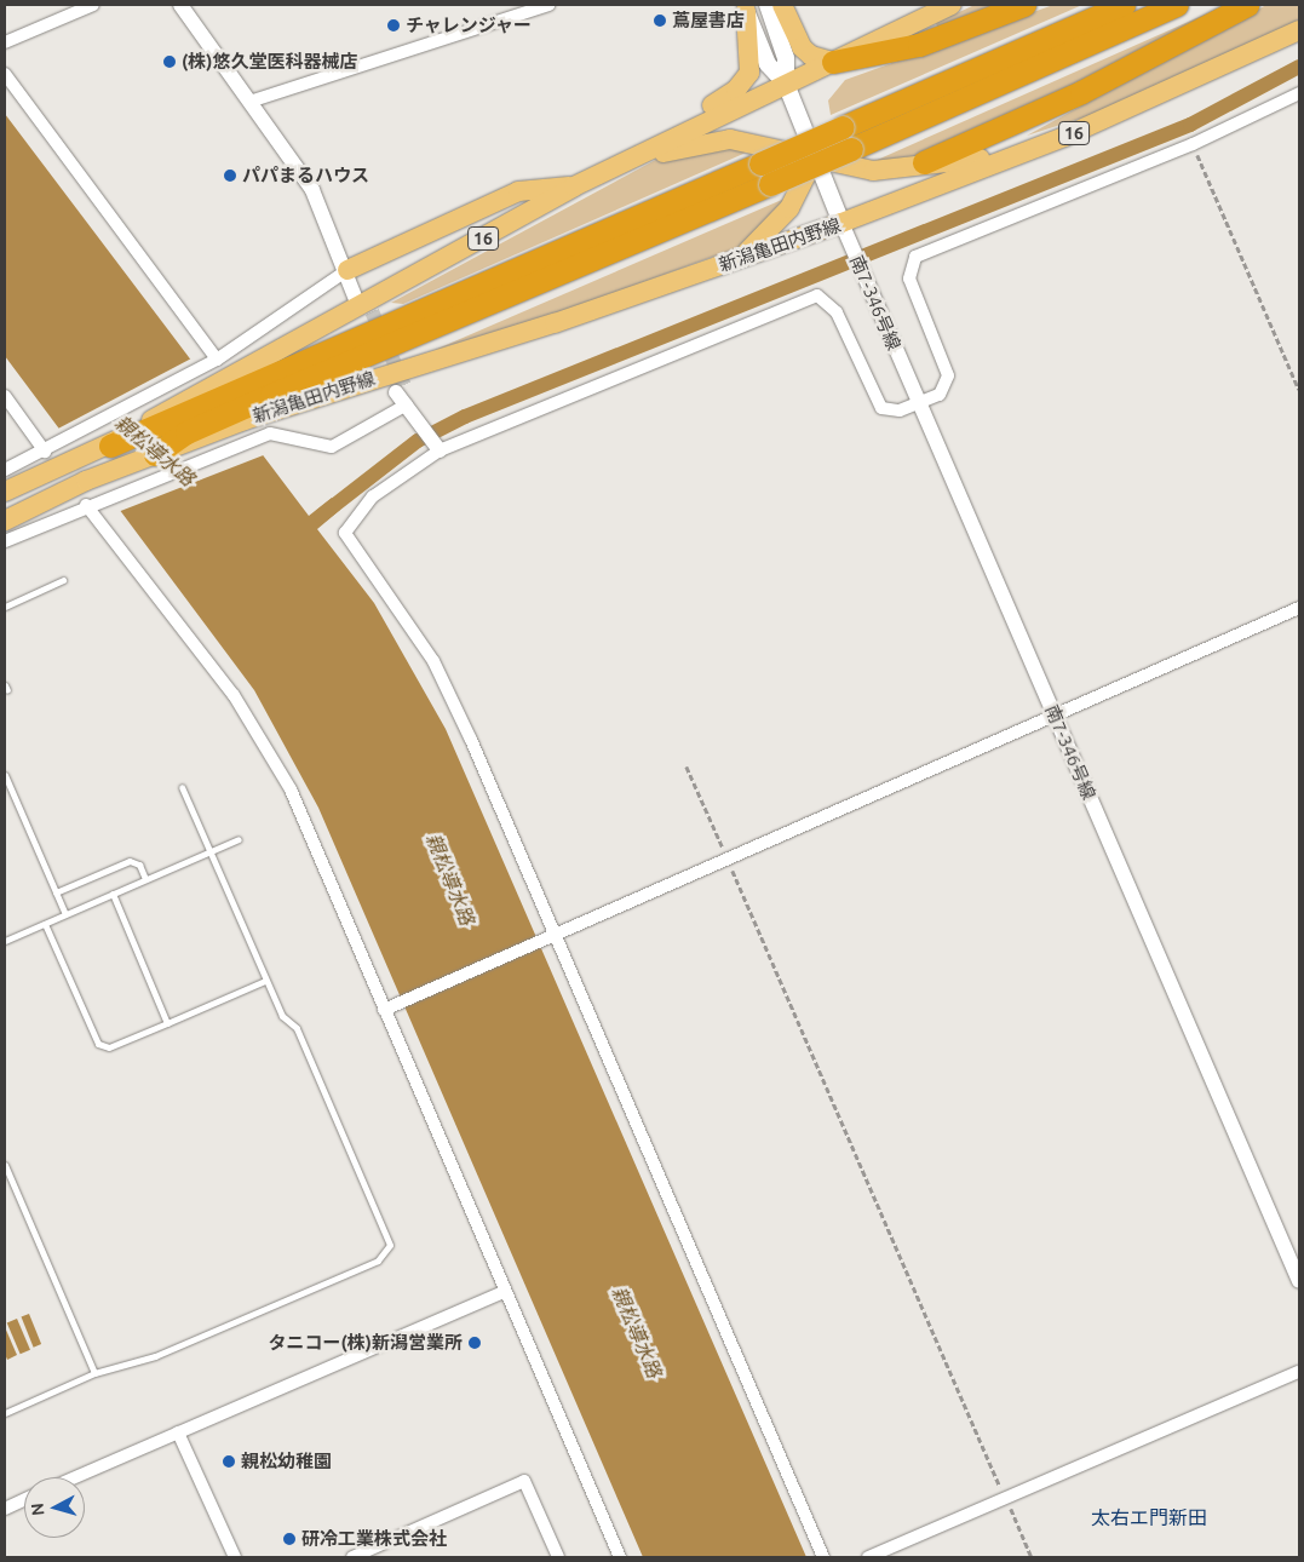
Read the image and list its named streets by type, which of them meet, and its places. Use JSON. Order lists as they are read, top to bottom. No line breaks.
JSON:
{"streets":{"main road":["16","新潟亀田内野線"],"street":["南7-346号線"]},"crossings":[["16","新潟亀田内野線"],["新潟亀田内野線","南7-346号線"]],"districts":["太右エ門新田"],"water":["親松導水路"],"places":["蔦屋書店","チャレンジャー","(株)悠久堂医科器械店","パパまるハウス","タニコー(株)新潟営業所","親松幼稚園","研冷工業株式会社"],"north":"left"}
